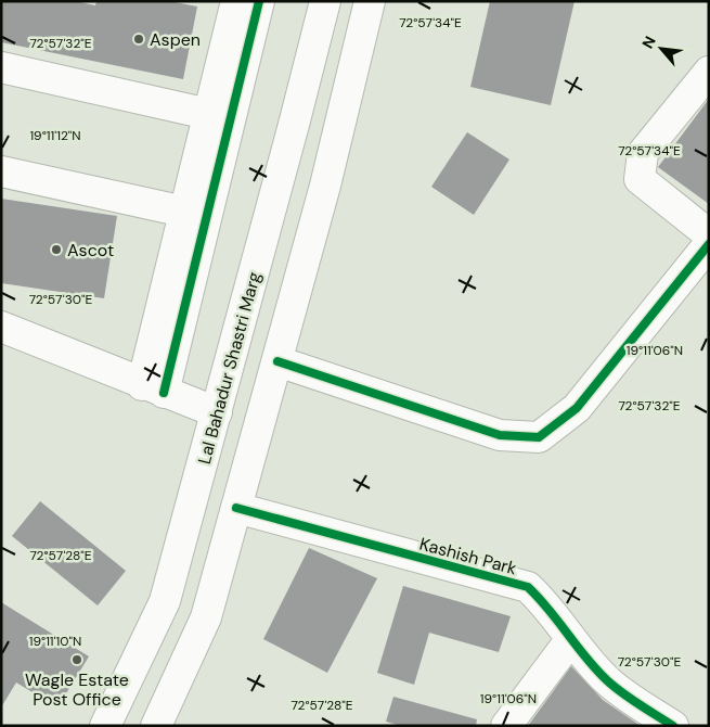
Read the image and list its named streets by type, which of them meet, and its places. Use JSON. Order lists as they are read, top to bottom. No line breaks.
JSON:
{"streets":{"street":["Lal Bahadur Shastri Marg","Kashish Park"]},"places":["Aspen","Ascot","Wagle Estate Post Office"],"north":"top left","coordinates":["72°57'34\"E","72°57'32\"E","19°11'12\"N","72°57'30\"E","19°11'06\"N","72°57'28\"E","19°11'10\"N"]}
